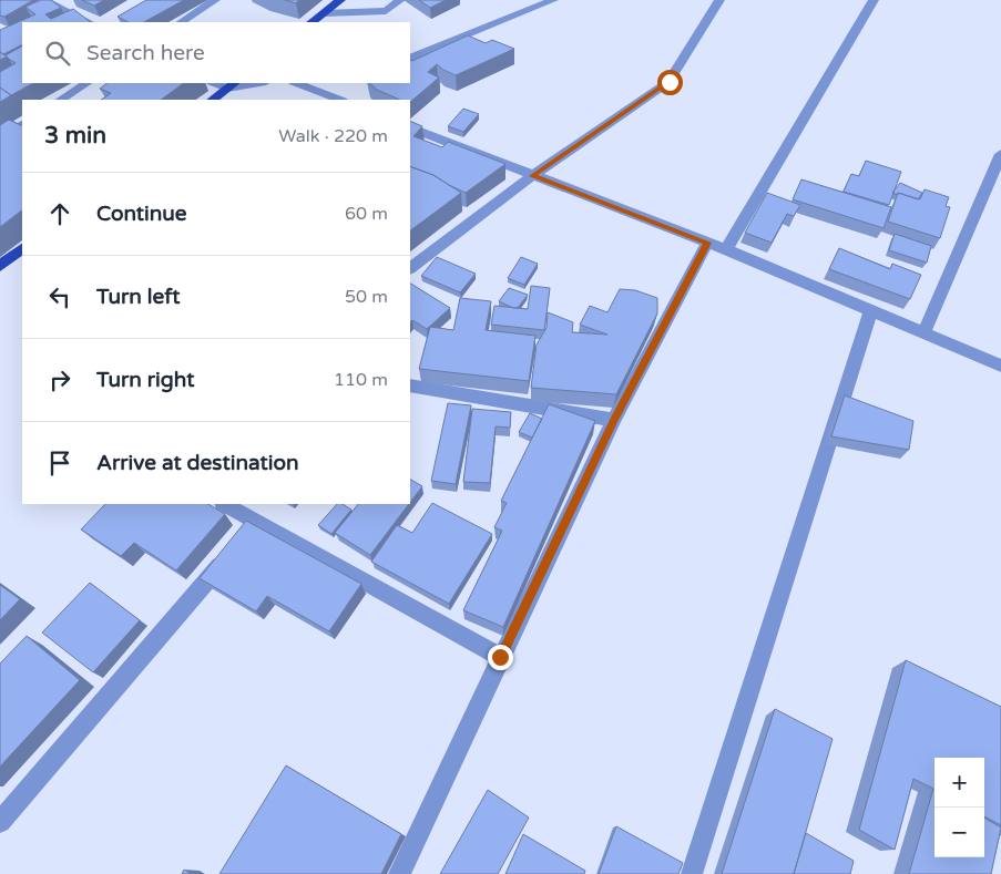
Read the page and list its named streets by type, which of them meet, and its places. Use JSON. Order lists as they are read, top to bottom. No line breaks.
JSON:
{"page":{"search":"Search here","heading":["3 min","Walk · 220 m"],"list":[["Continue","60 m"],["Turn left","50 m"],["Turn right","110 m"],"Arrive at destination"],"map_buttons":["+","−"]}}
